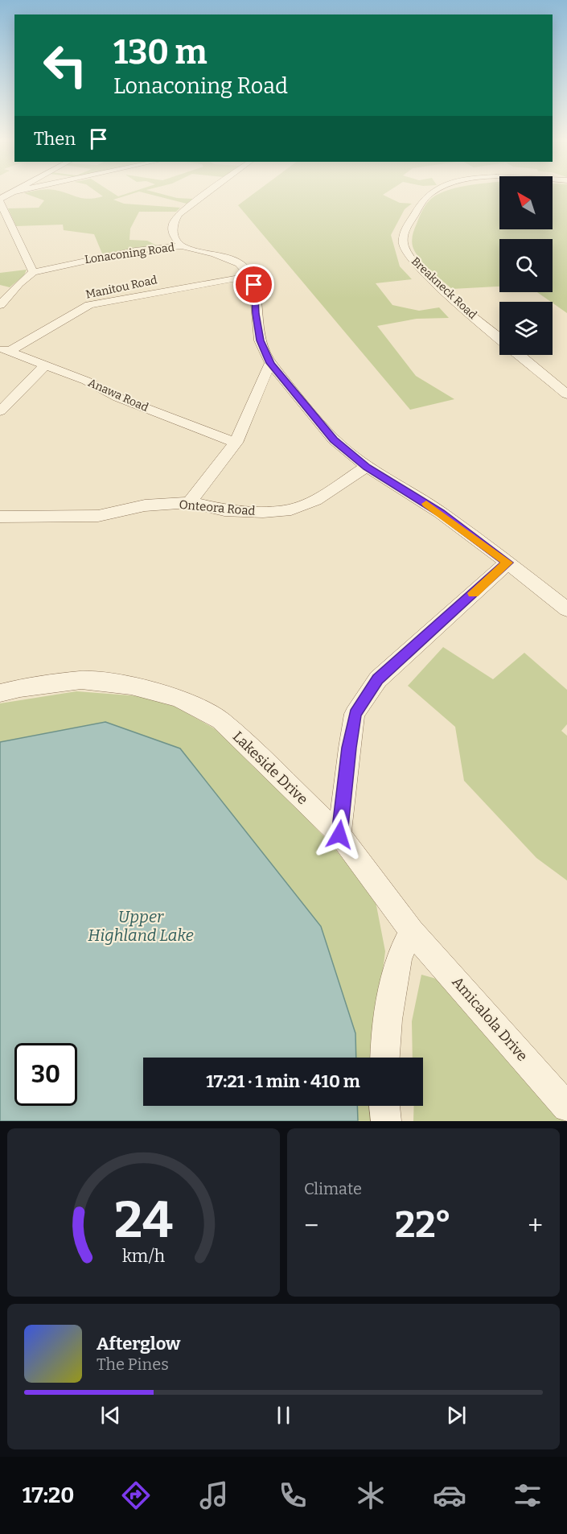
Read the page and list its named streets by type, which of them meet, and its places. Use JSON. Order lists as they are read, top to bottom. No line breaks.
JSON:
{"streets":{"street":["Lonaconing Road","Manitou Road","Breakneck Road","Anawa Road","Onteora Road","Lakeside Drive","Amicalola Drive"]},"crossings":[["Lonaconing Road","Manitou Road"],["Manitou Road","Anawa Road"],["Lakeside Drive","Amicalola Drive"]],"water":["Upper Highland Lake"],"north":"top left","page":{"turn":["130 m","Lonaconing Road"],"then":"Then","limit":"30","trip":"17:21 · 1 min · 410 m","tile":"Climate","heat":["−","22°","+"],"song":["Afterglow","The Pines"],"tabs":"17:20","gauge":["24","km/h"]}}
